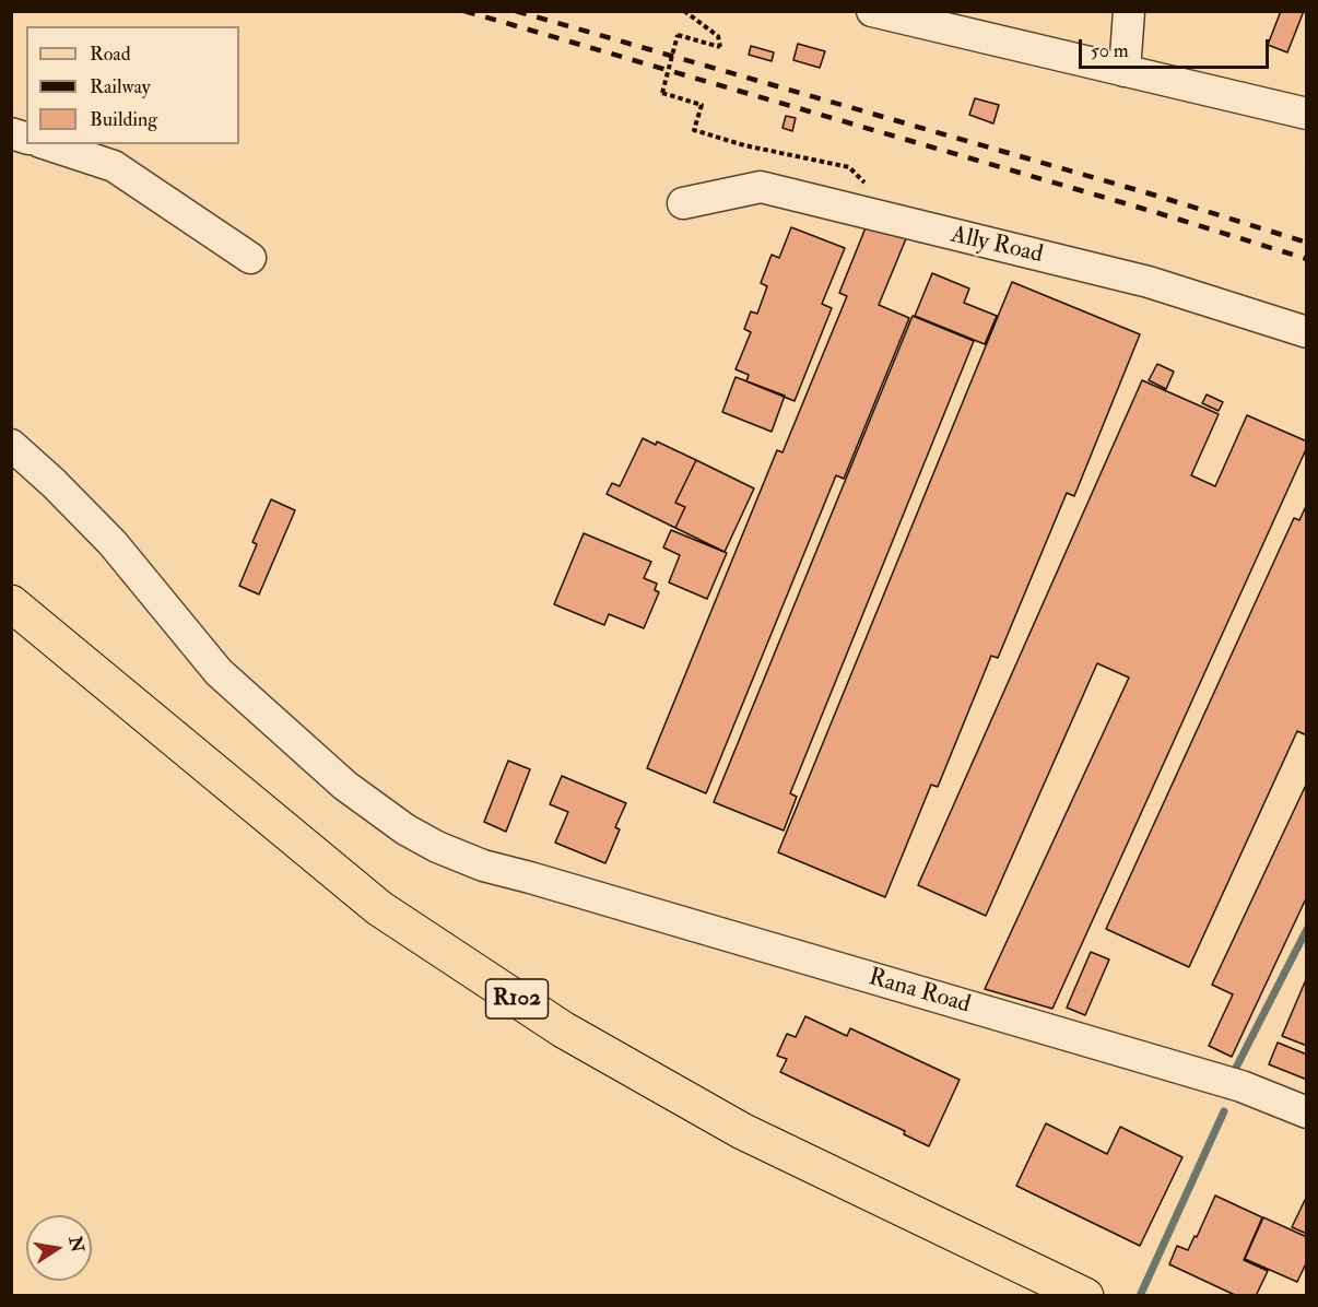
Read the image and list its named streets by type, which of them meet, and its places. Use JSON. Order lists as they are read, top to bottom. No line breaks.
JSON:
{"streets":{"main road":["R102"],"street":["Ally Road","Rana Road"]},"legend":["Road","Railway","Building"],"scale_bar":"50 m","north":"right"}
